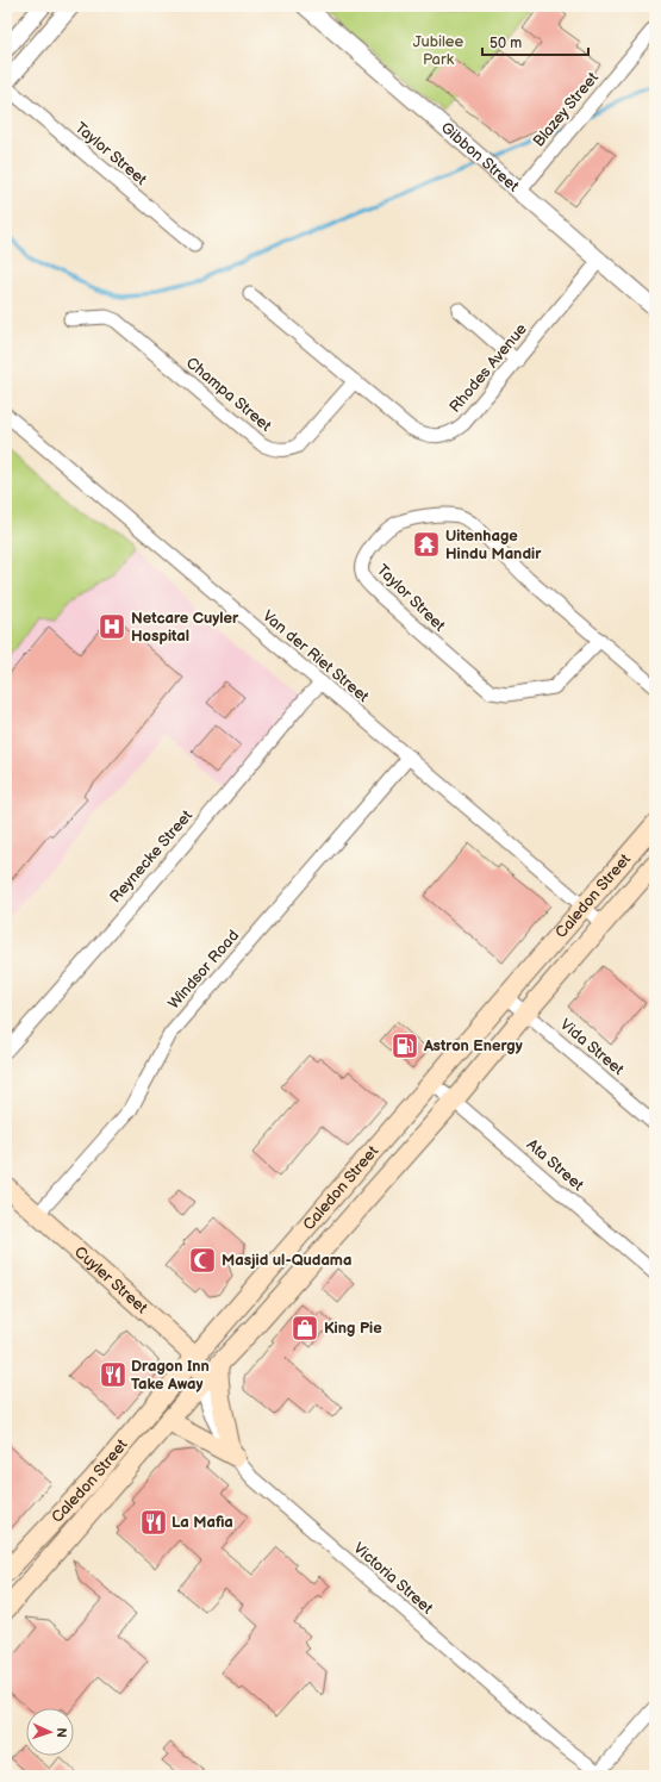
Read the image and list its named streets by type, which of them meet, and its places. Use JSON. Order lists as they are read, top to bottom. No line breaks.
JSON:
{"streets":{"main road":["Caledon Street","Cuyler Street"],"street":["Blazey Street","Taylor Street","Gibbon Street","Rhodes Avenue","Champa Street","Van der Riet Street","Reynecke Street","Windsor Road","Vida Street","Ata Street","Victoria Street"]},"crossings":[["Blazey Street","Gibbon Street"],["Gibbon Street","Rhodes Avenue"],["Rhodes Avenue","Champa Street"],["Van der Riet Street","Reynecke Street"],["Van der Riet Street","Caledon Street"],["Van der Riet Street","Windsor Road"],["Caledon Street","Vida Street"],["Caledon Street","Ata Street"],["Caledon Street","Cuyler Street"],["Caledon Street","Victoria Street"],["Windsor Road","Cuyler Street"]],"parks":["Jubilee Park"],"places":{"temple":["Uitenhage Hindu Mandir"],"hospital":["Netcare Cuyler Hospital"],"fuel station":["Astron Energy"],"mosque":["Masjid ul-Qudama"],"shop":["King Pie"],"restaurant":["Dragon Inn Take Away","La Mafia"]},"scale_bar":"50 m","north":"right"}
